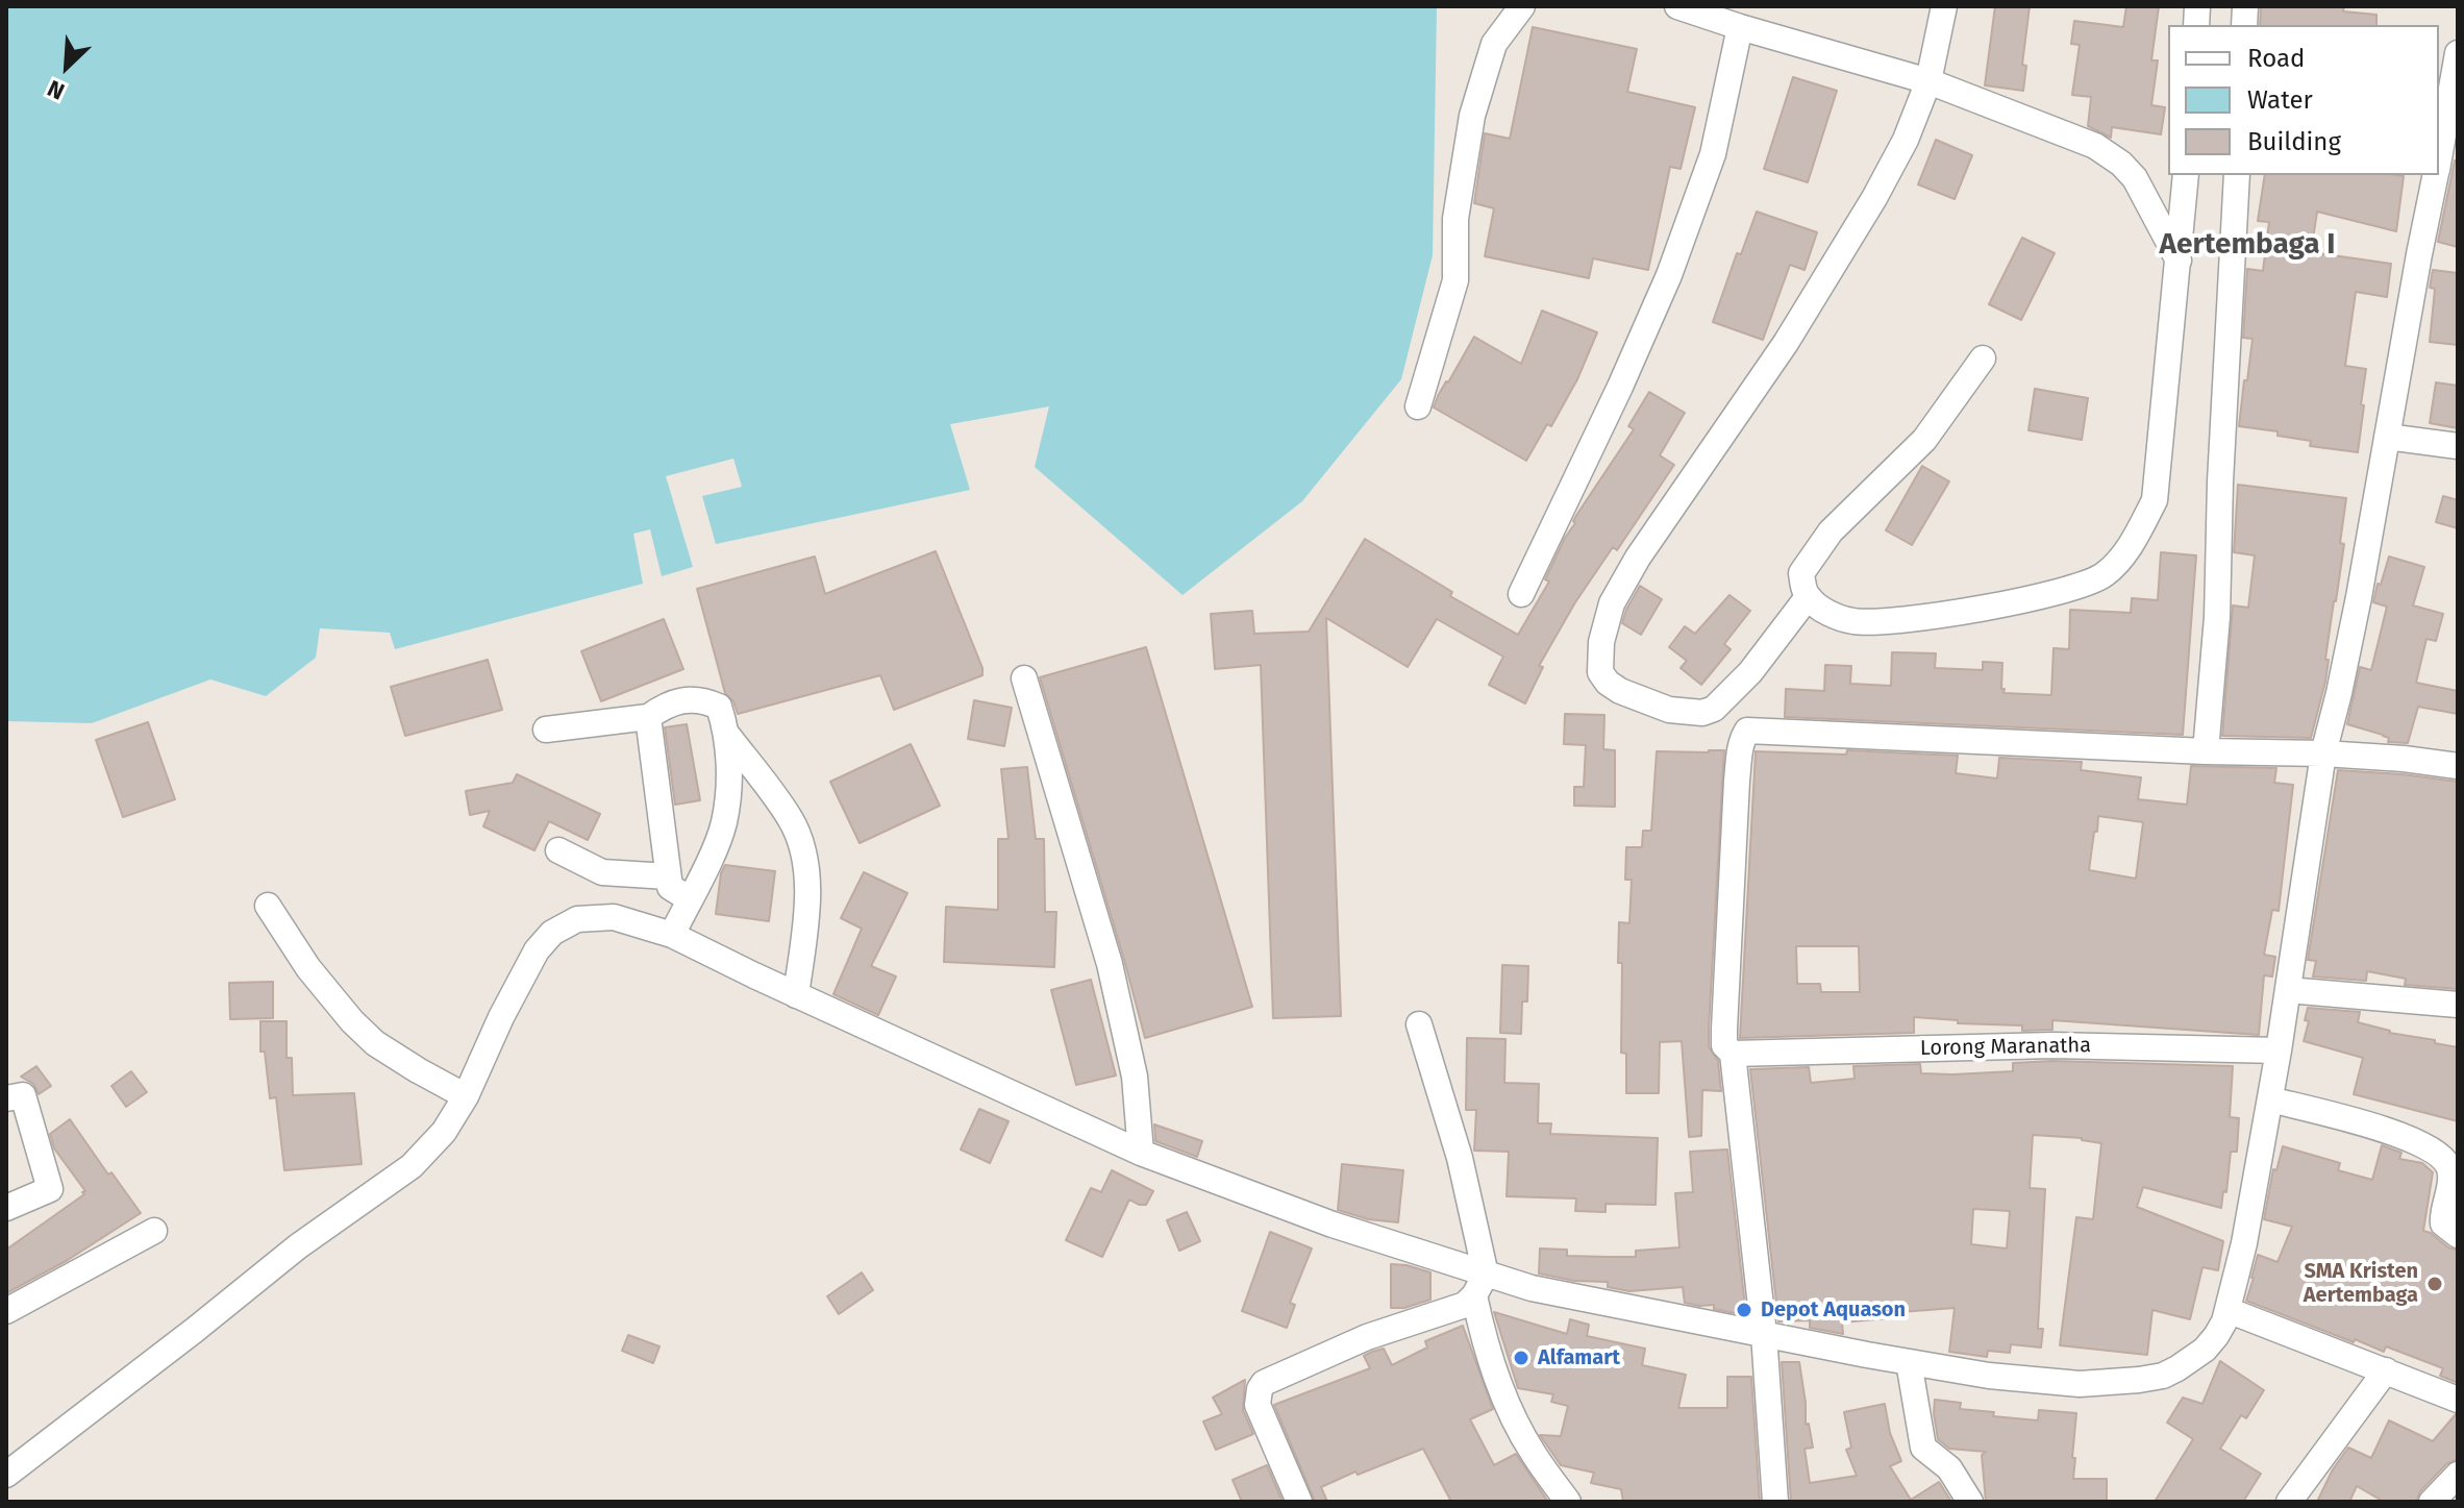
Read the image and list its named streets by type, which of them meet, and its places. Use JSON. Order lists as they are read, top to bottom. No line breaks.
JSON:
{"streets":{"street":["Lorong Maranatha"]},"districts":["Aertembaga I"],"places":["SMA Kristen Aertembaga","Depot Aquason","Alfamart"],"legend":["Road","Water","Building"],"north":"bottom left"}
